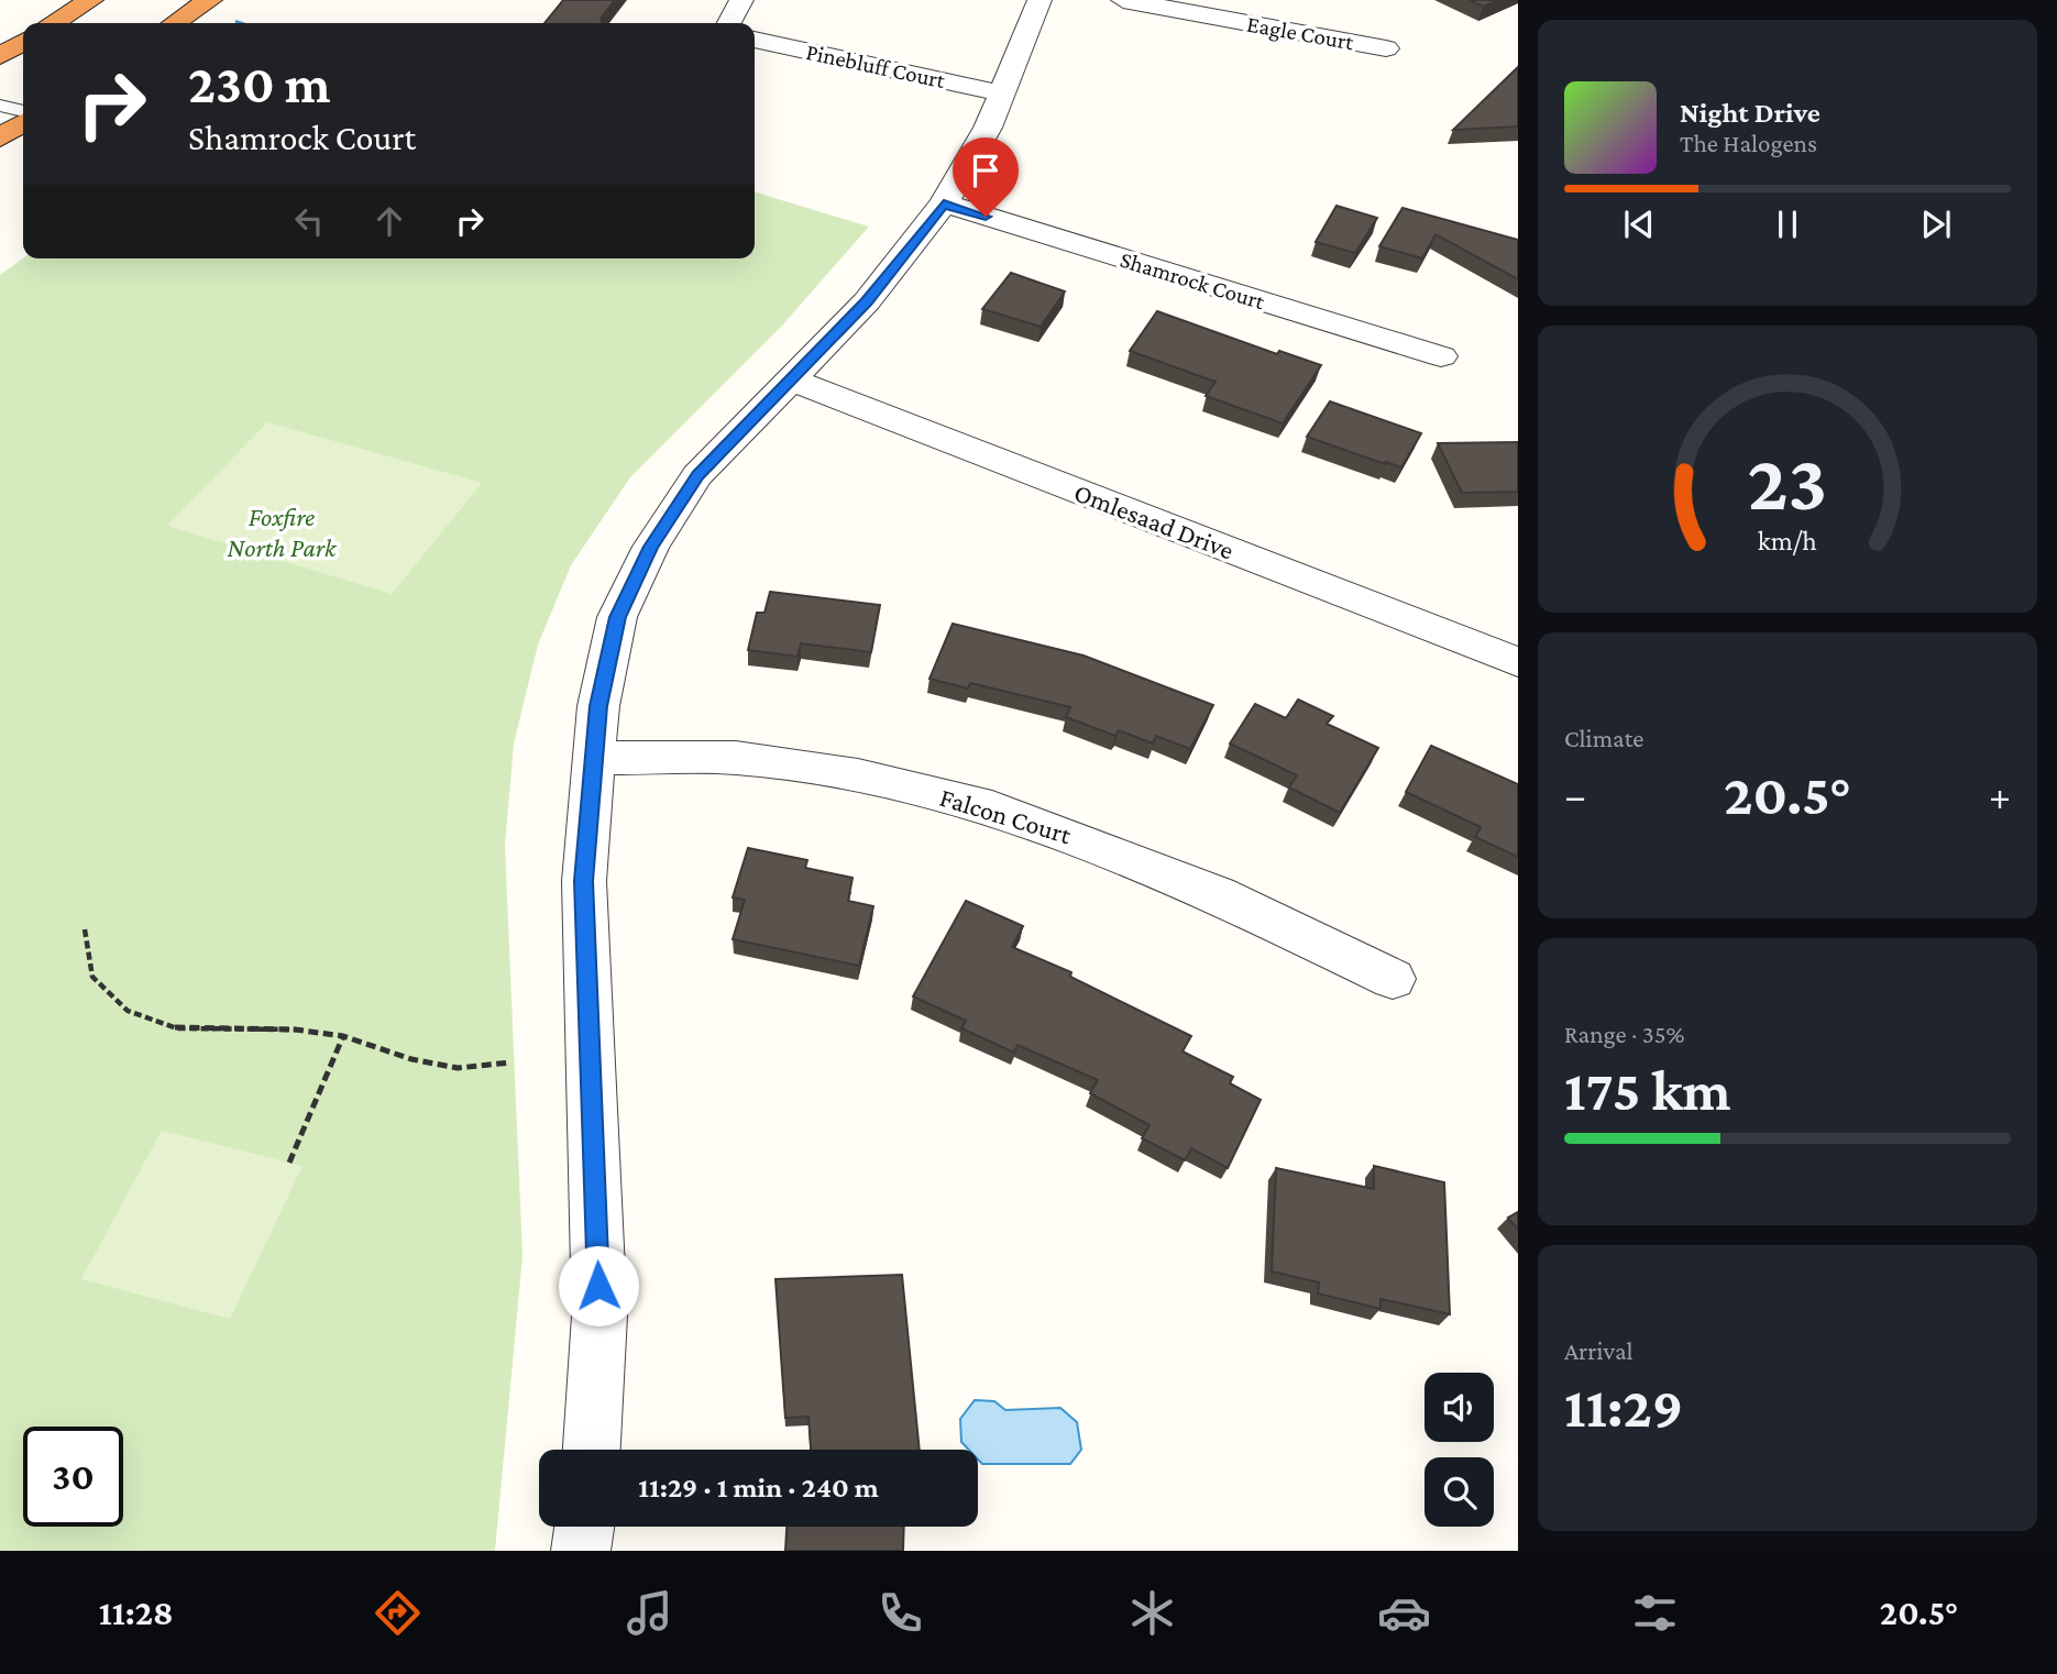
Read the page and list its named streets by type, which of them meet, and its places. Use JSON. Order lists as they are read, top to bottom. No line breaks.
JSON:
{"streets":{"street":["Eagle Court","Pinebluff Court","Shamrock Court","Omlesaad Drive","Falcon Court"]},"parks":["Foxfire North Park"],"page":{"turn":["230 m","Shamrock Court"],"song":["Night Drive","The Halogens"],"tile":["Climate",["Range · 35%","175 km"],["Arrival","11:29"]],"heat":["−","20.5°","+"],"limit":"30","trip":"11:29 · 1 min · 240 m","tabs":["11:28","20.5°"],"gauge":["23","km/h"]}}
